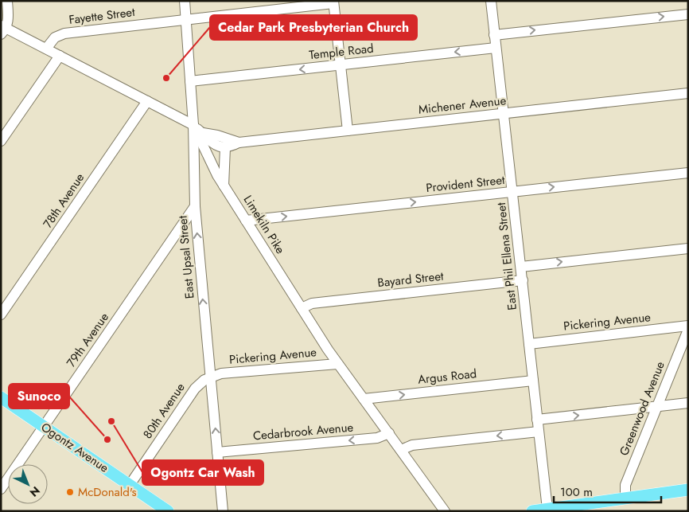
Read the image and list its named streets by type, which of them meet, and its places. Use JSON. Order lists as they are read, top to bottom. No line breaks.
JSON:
{"streets":{"main road":["Ogontz Avenue"],"street":["Fayette Street","Temple Road","Michener Avenue","Provident Street","78th Avenue","Limekiln Pike","East Phil Ellena Street","East Upsal Street","Bayard Street","Pickering Avenue","79th Avenue","Argus Road","Greenwood Avenue","80th Avenue","Cedarbrook Avenue"]},"crossings":[["Fayette Street","East Upsal Street"],["Temple Road","East Phil Ellena Street"],["Temple Road","East Upsal Street"],["Michener Avenue","Limekiln Pike"],["Michener Avenue","East Phil Ellena Street"],["Michener Avenue","East Upsal Street"],["Provident Street","Limekiln Pike"],["Provident Street","East Phil Ellena Street"],["Limekiln Pike","East Upsal Street"],["Limekiln Pike","Bayard Street"],["Limekiln Pike","Pickering Avenue"],["Limekiln Pike","Argus Road"],["Limekiln Pike","Cedarbrook Avenue"],["East Phil Ellena Street","Bayard Street"],["East Phil Ellena Street","Pickering Avenue"],["East Phil Ellena Street","Argus Road"],["East Upsal Street","Pickering Avenue"],["East Upsal Street","79th Avenue"],["East Upsal Street","80th Avenue"],["East Upsal Street","Cedarbrook Avenue"],["Pickering Avenue","80th Avenue"],["79th Avenue","Ogontz Avenue"],["80th Avenue","Ogontz Avenue"]],"one_way":["Temple Road","East Upsal Street","Cedarbrook Avenue"],"places":["Cedar Park Presbyterian Church","Ogontz Car Wash","Sunoco","McDonald's"],"scale_bar":"100 m","north":"bottom right"}
